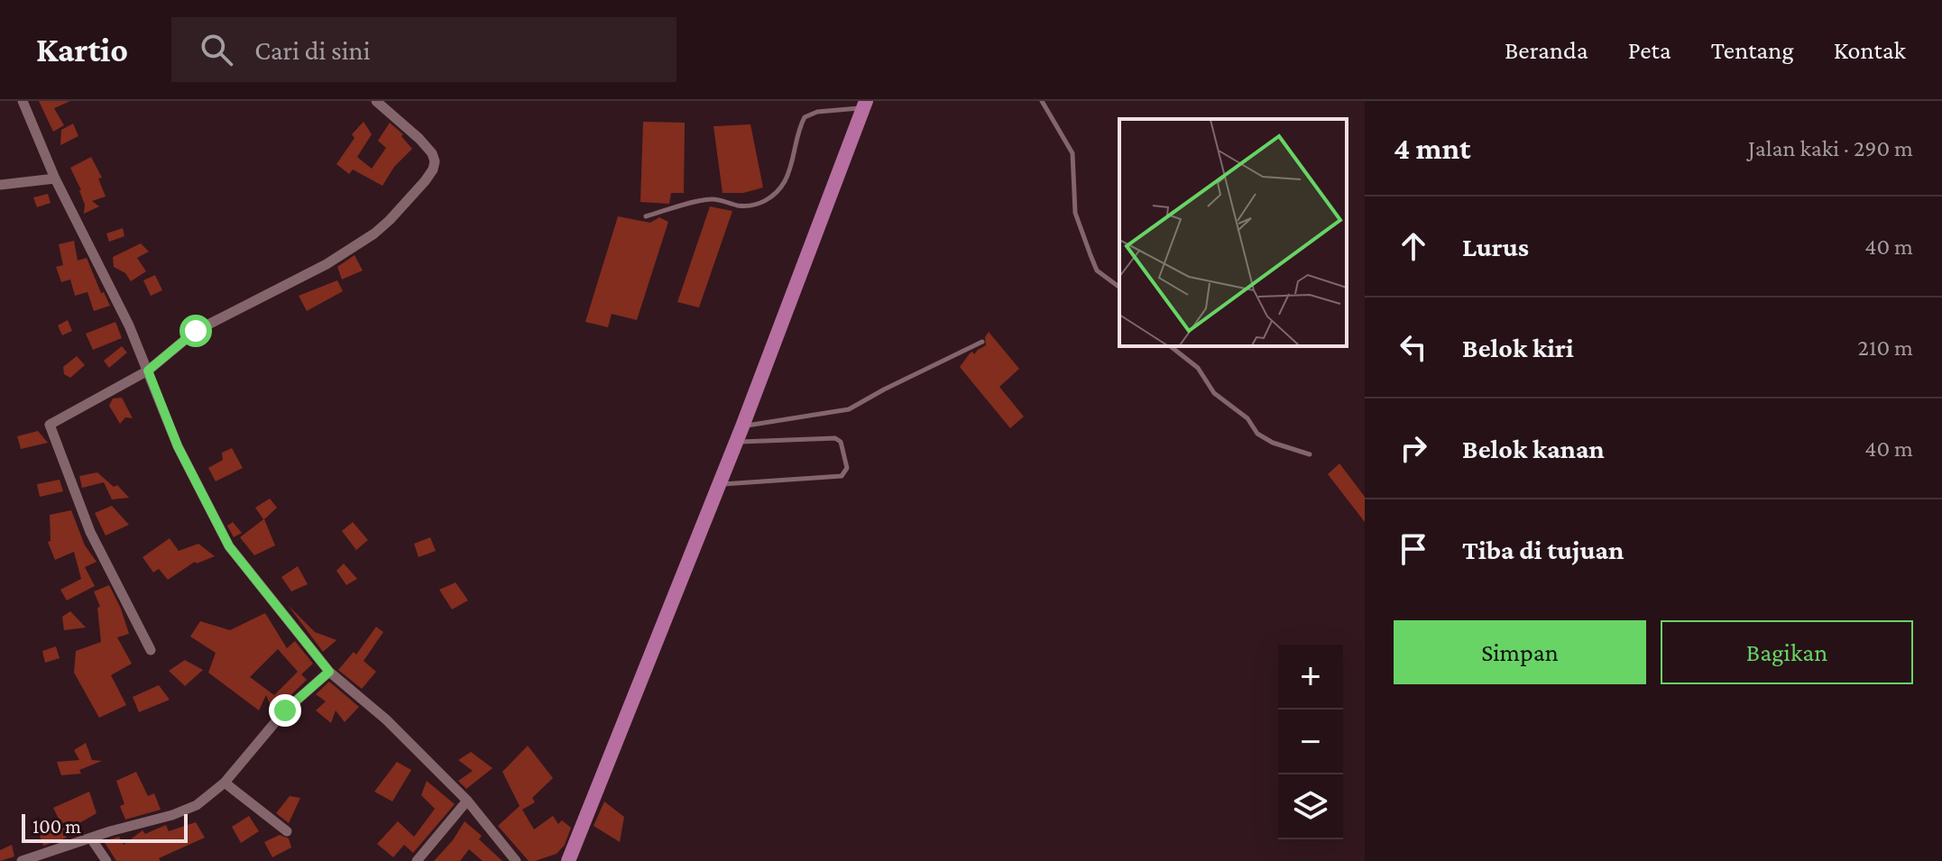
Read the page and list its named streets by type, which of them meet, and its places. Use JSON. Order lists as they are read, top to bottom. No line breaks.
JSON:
{"scale_bar":"100 m","page":{"header":"Kartio","search":"Cari di sini","nav":["Beranda","Peta","Tentang","Kontak"],"heading":["4 mnt","Jalan kaki · 290 m"],"list":[["Lurus","40 m"],["Belok kiri","210 m"],["Belok kanan","40 m"],"Tiba di tujuan"],"buttons":["Simpan","Bagikan"],"map_buttons":["+","−"],"scale":"100 m"}}
